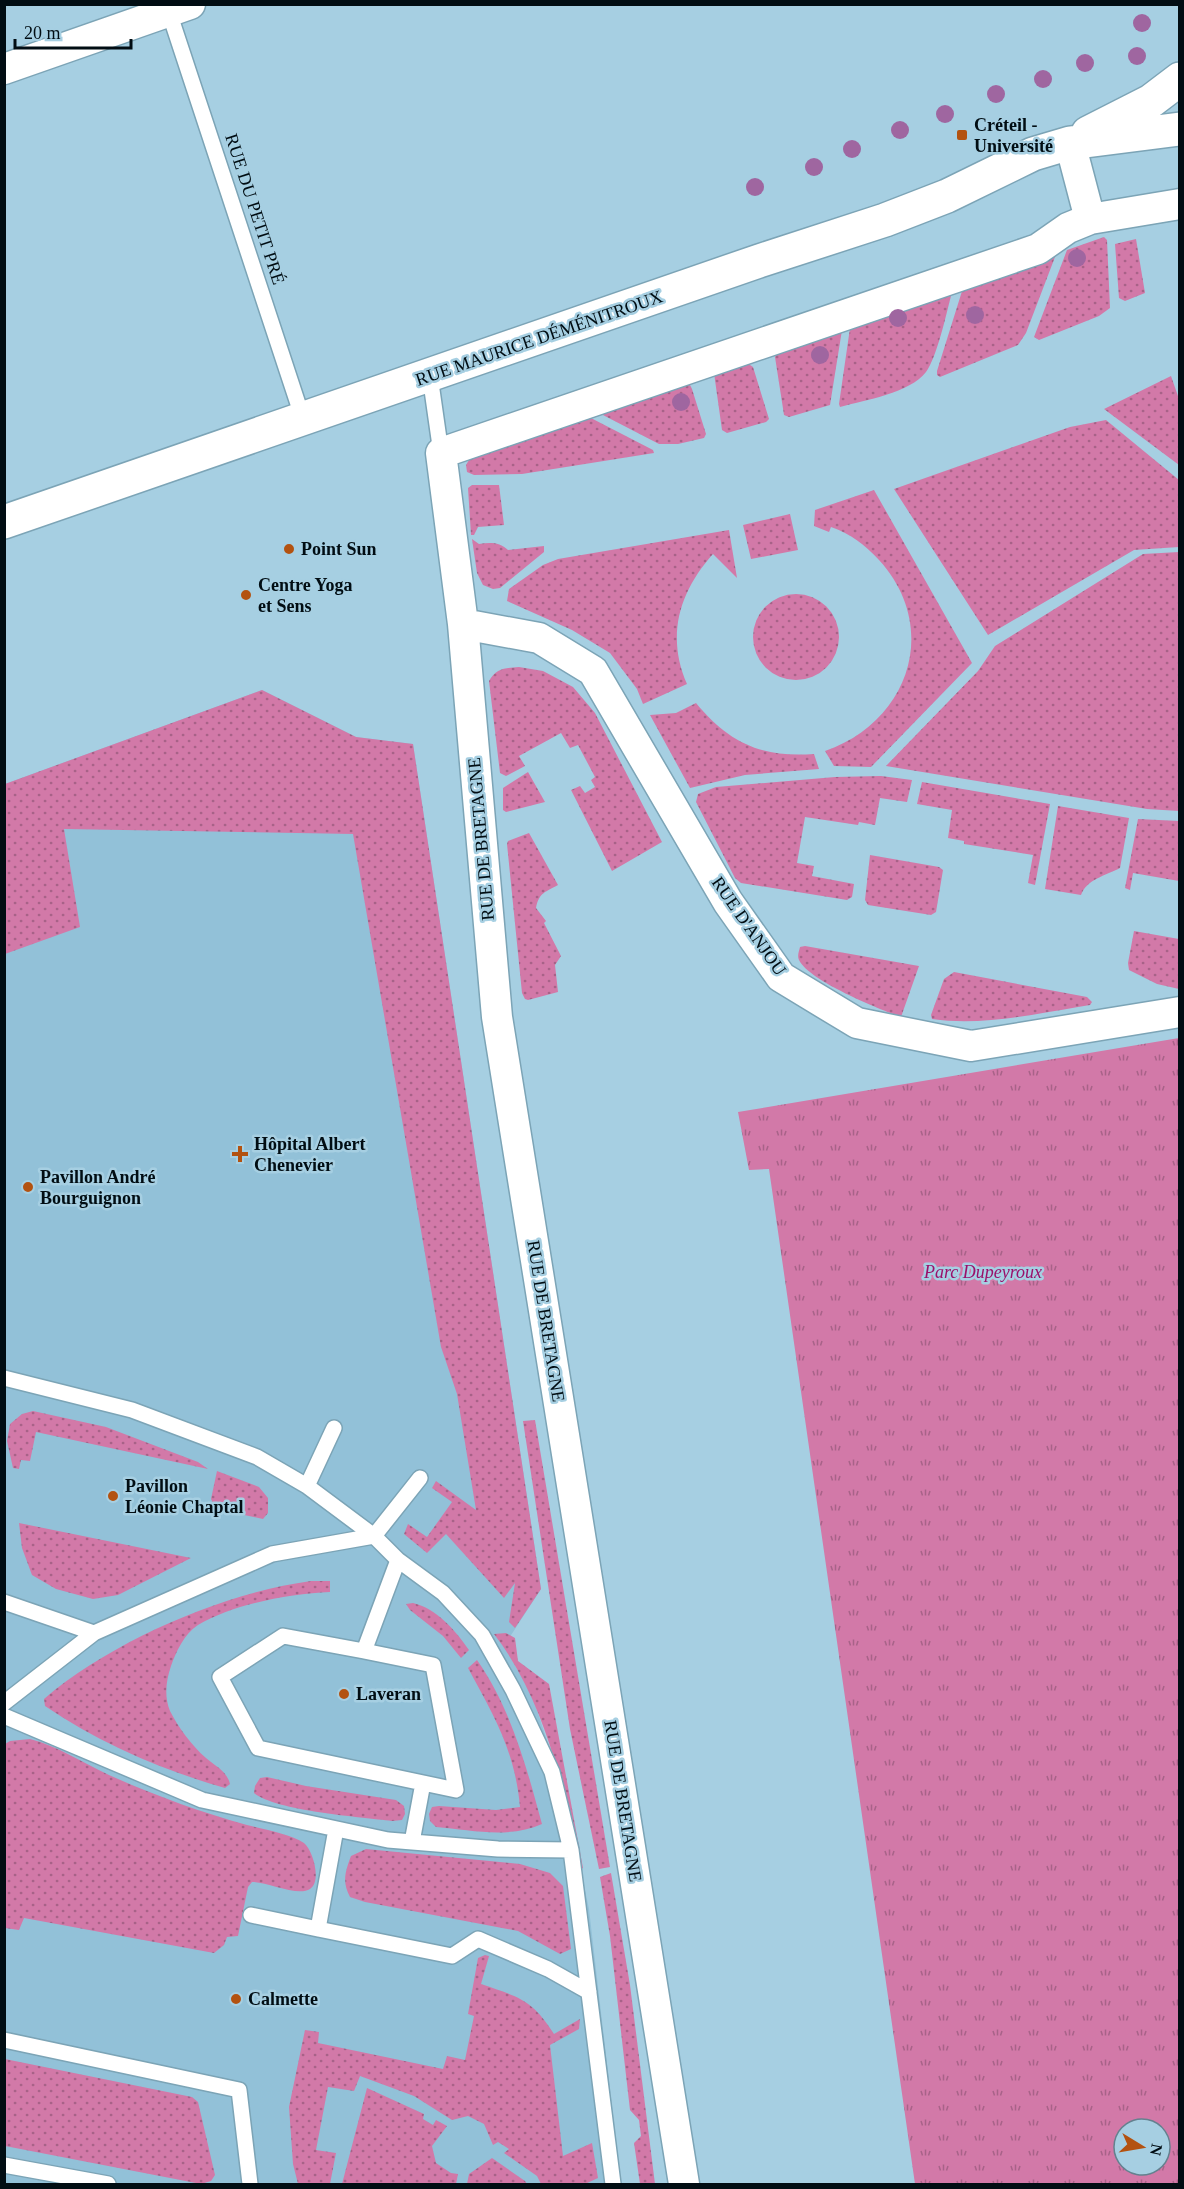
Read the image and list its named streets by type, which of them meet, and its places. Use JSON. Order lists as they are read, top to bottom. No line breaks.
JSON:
{"streets":{"street":["RUE MAURICE DÉMÉNITROUX","RUE DE BRETAGNE","RUE D'ANJOU"],"lane":["RUE DU PETIT PRÉ"]},"crossings":[["RUE DU PETIT PRÉ","RUE MAURICE DÉMÉNITROUX"],["RUE DE BRETAGNE","RUE D'ANJOU"]],"parks":["Parc Dupeyroux"],"places":{"transit":["Créteil - Université"],"other":["Point Sun","Centre Yoga et Sens","Pavillon André Bourguignon","Pavillon Léonie Chaptal","Laveran","Calmette"],"health":["Hôpital Albert Chenevier"]},"scale_bar":"20 m","north":"right"}
